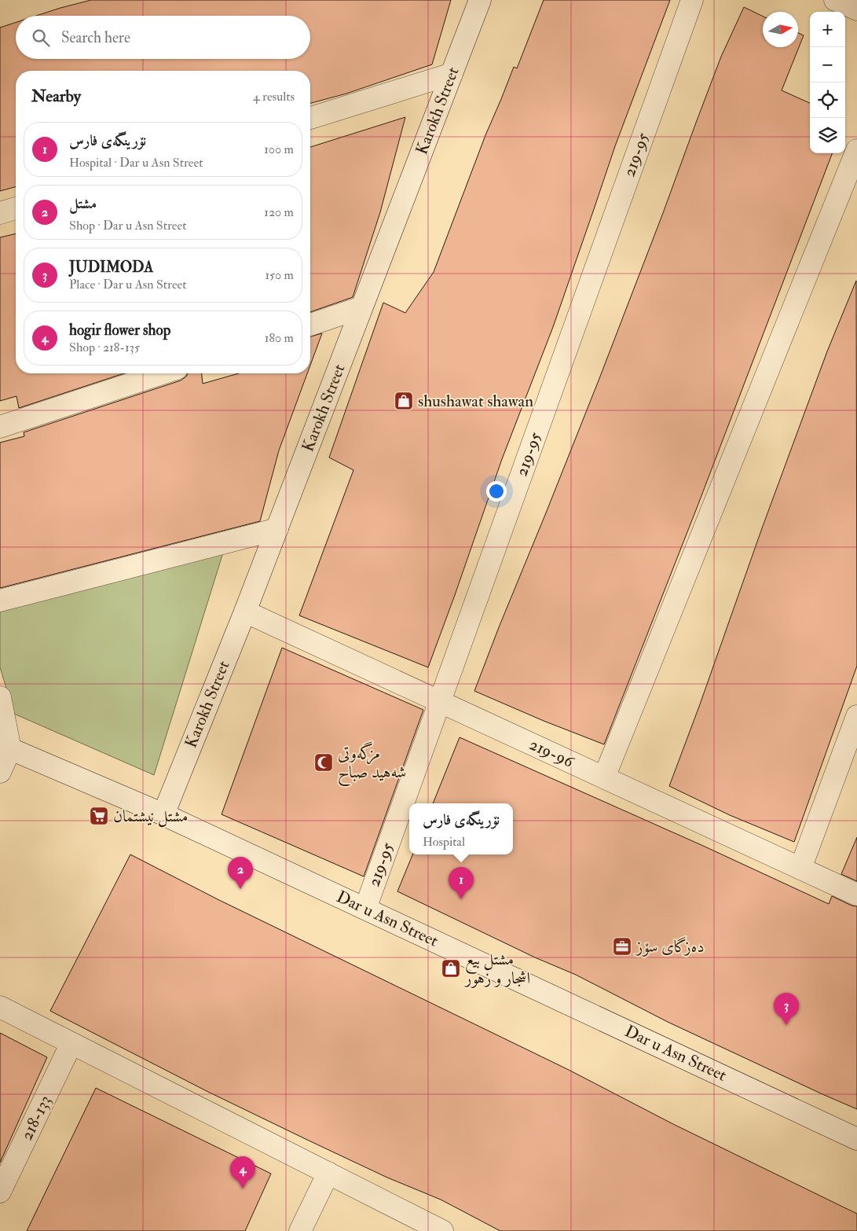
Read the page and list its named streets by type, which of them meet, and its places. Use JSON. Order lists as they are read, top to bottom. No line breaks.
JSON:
{"streets":{"street":["Karokh Street","219-95","219-96","Dar u Asn Street","218-133"]},"crossings":[["Karokh Street","219-96"],["Karokh Street","Dar u Asn Street"],["219-95","219-96"],["219-95","Dar u Asn Street"]],"places":{"shop":["shushawat shawan","مشتل بيع اشجار و زهور"],"mosque":["مزگه‌وتی شه‌هید صباح"],"supermarket":["مشتل نيشتمان"],"office":["دەزگای سۆز"]},"north":"right","page":{"map_buttons":["+","−"],"search":"Search here","heading":["Nearby","4 results"],"list":[{"mark":"1","name":"نۆرینگەی فارس","note":"Hospital · Dar u Asn Street","value":"100 m"},{"mark":"2","name":"مشتل","note":"Shop · Dar u Asn Street","value":"120 m"},{"mark":"3","name":"JUDIMODA","note":"Place · Dar u Asn Street","value":"150 m"},{"mark":"4","name":"hogir flower shop","note":"Shop · 218-135","value":"180 m"}],"popup":["نۆرینگەی فارس","Hospital"],"pins":["2","1","3","4"]}}
